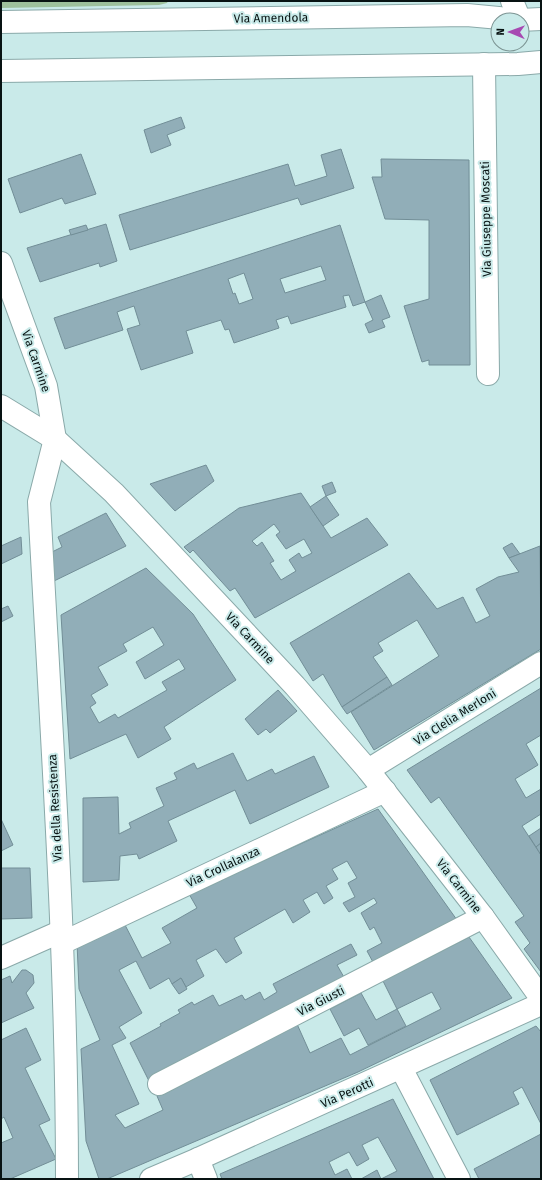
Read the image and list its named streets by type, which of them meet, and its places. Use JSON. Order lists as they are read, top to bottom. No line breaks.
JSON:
{"streets":{"street":["Via Amendola","Via Giuseppe Moscati","Via Carmine","Via Clelia Merloni","Via della Resistenza","Via Crollalanza","Via Giusti","Via Perotti"]},"crossings":[["Via Carmine","Via Clelia Merloni"],["Via Carmine","Via della Resistenza"],["Via Carmine","Via Crollalanza"],["Via Carmine","Via Giusti"],["Via della Resistenza","Via Crollalanza"]],"north":"left"}
